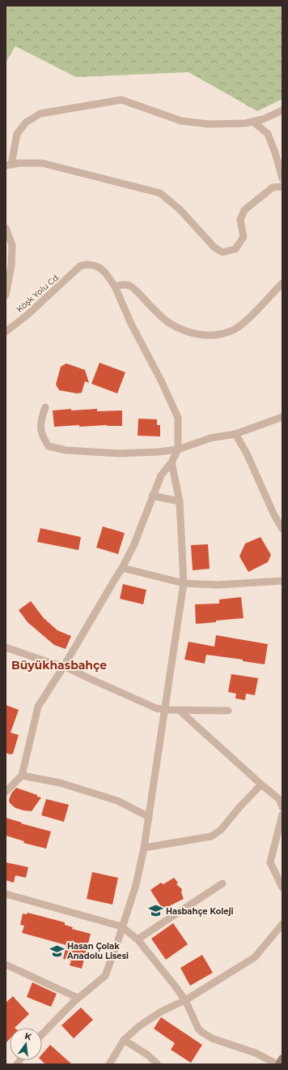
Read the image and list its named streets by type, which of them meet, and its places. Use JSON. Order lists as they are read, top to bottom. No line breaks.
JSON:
{"streets":{"street":["Köşk Yolu Cd."]},"districts":["Büyükhasbahçe"],"places":{"school or university":["Hasbahçe Koleji","Hasan Çolak Anadolu Lisesi"]},"north":"top"}
